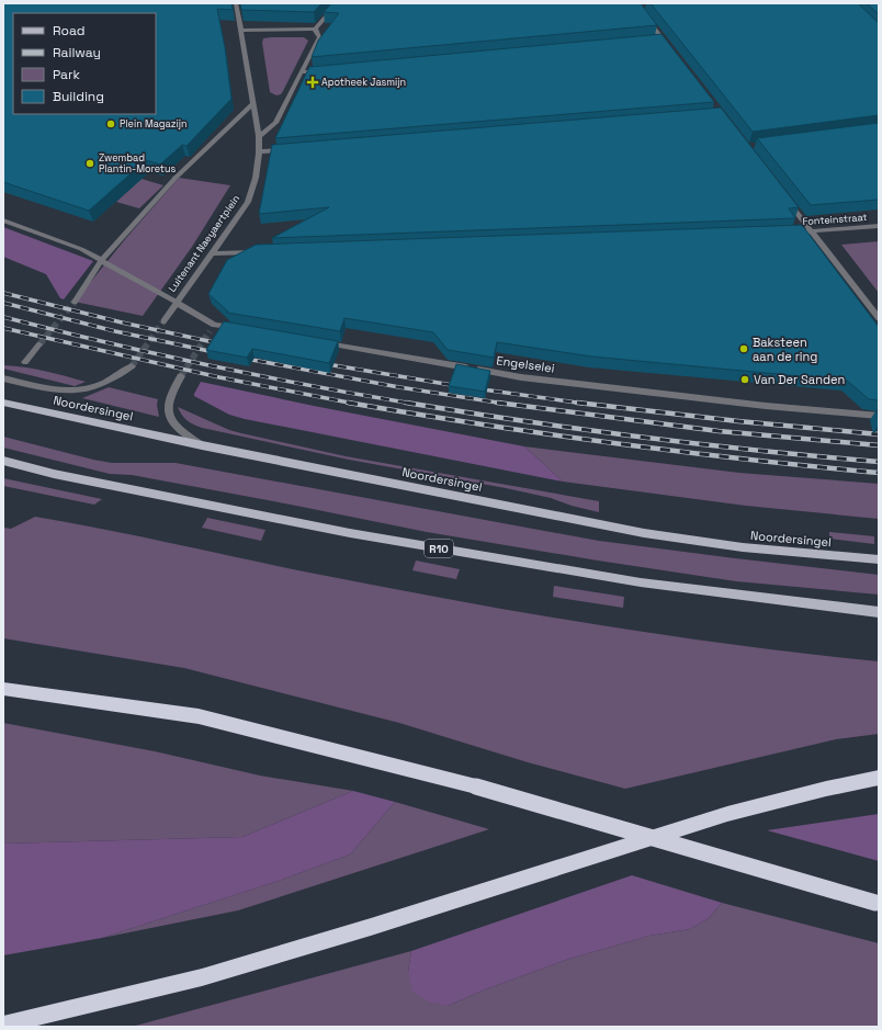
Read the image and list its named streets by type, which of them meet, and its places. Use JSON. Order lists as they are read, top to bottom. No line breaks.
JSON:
{"streets":{"main road":["Noordersingel","R10"],"street":["Fonteinstraat","Luitenant Naeyaertplein","Engelselei"]},"places":{"health":["Apotheek Jasmijn"],"other":["Plein Magazijn","Zwembad Plantin-Moretus","Baksteen aan de ring","Van Der Sanden"]},"legend":["Road","Railway","Park","Building"]}
